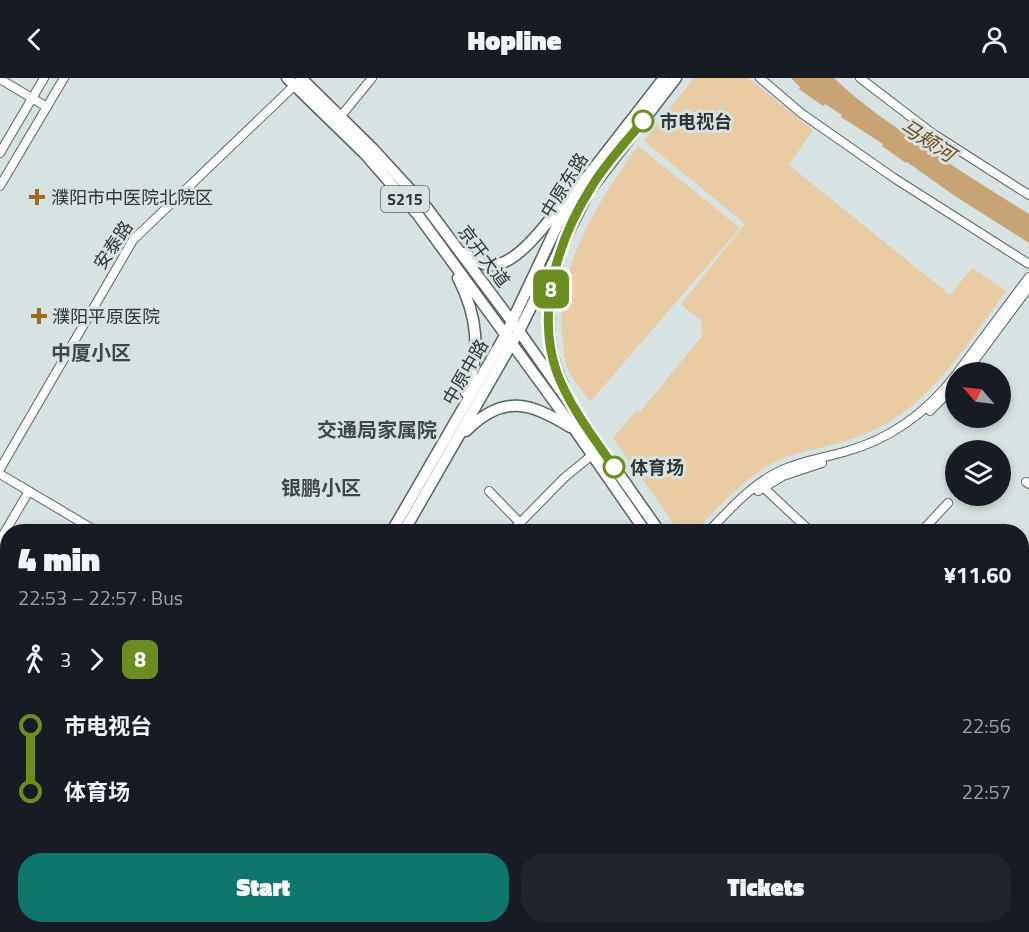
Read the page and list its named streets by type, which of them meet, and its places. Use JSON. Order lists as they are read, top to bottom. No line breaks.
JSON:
{"streets":{"main road":["中原东路","S215","京开大道","中原中路"],"street":["安泰路"]},"crossings":[["中原东路","京开大道"],["中原东路","中原中路"],["安泰路","京开大道"],["京开大道","中原中路"]],"districts":["中厦小区","交通局家属院","银鹏小区"],"water":["马颊河"],"places":{"other":["市电视台","体育场"],"health":["濮阳市中医院北院区","濮阳平原医院"]},"lines":["bus line 8"],"north":"top left","page":{"header":"Hopline","on_map":"8","heading":["4 min","22:53 – 22:57 · Bus","¥11.60"],"legs":["3","8"],"list":[{"name":"市电视台","value":"22:56"},{"name":"体育场","value":"22:57"}],"buttons":["Start","Tickets"]}}
